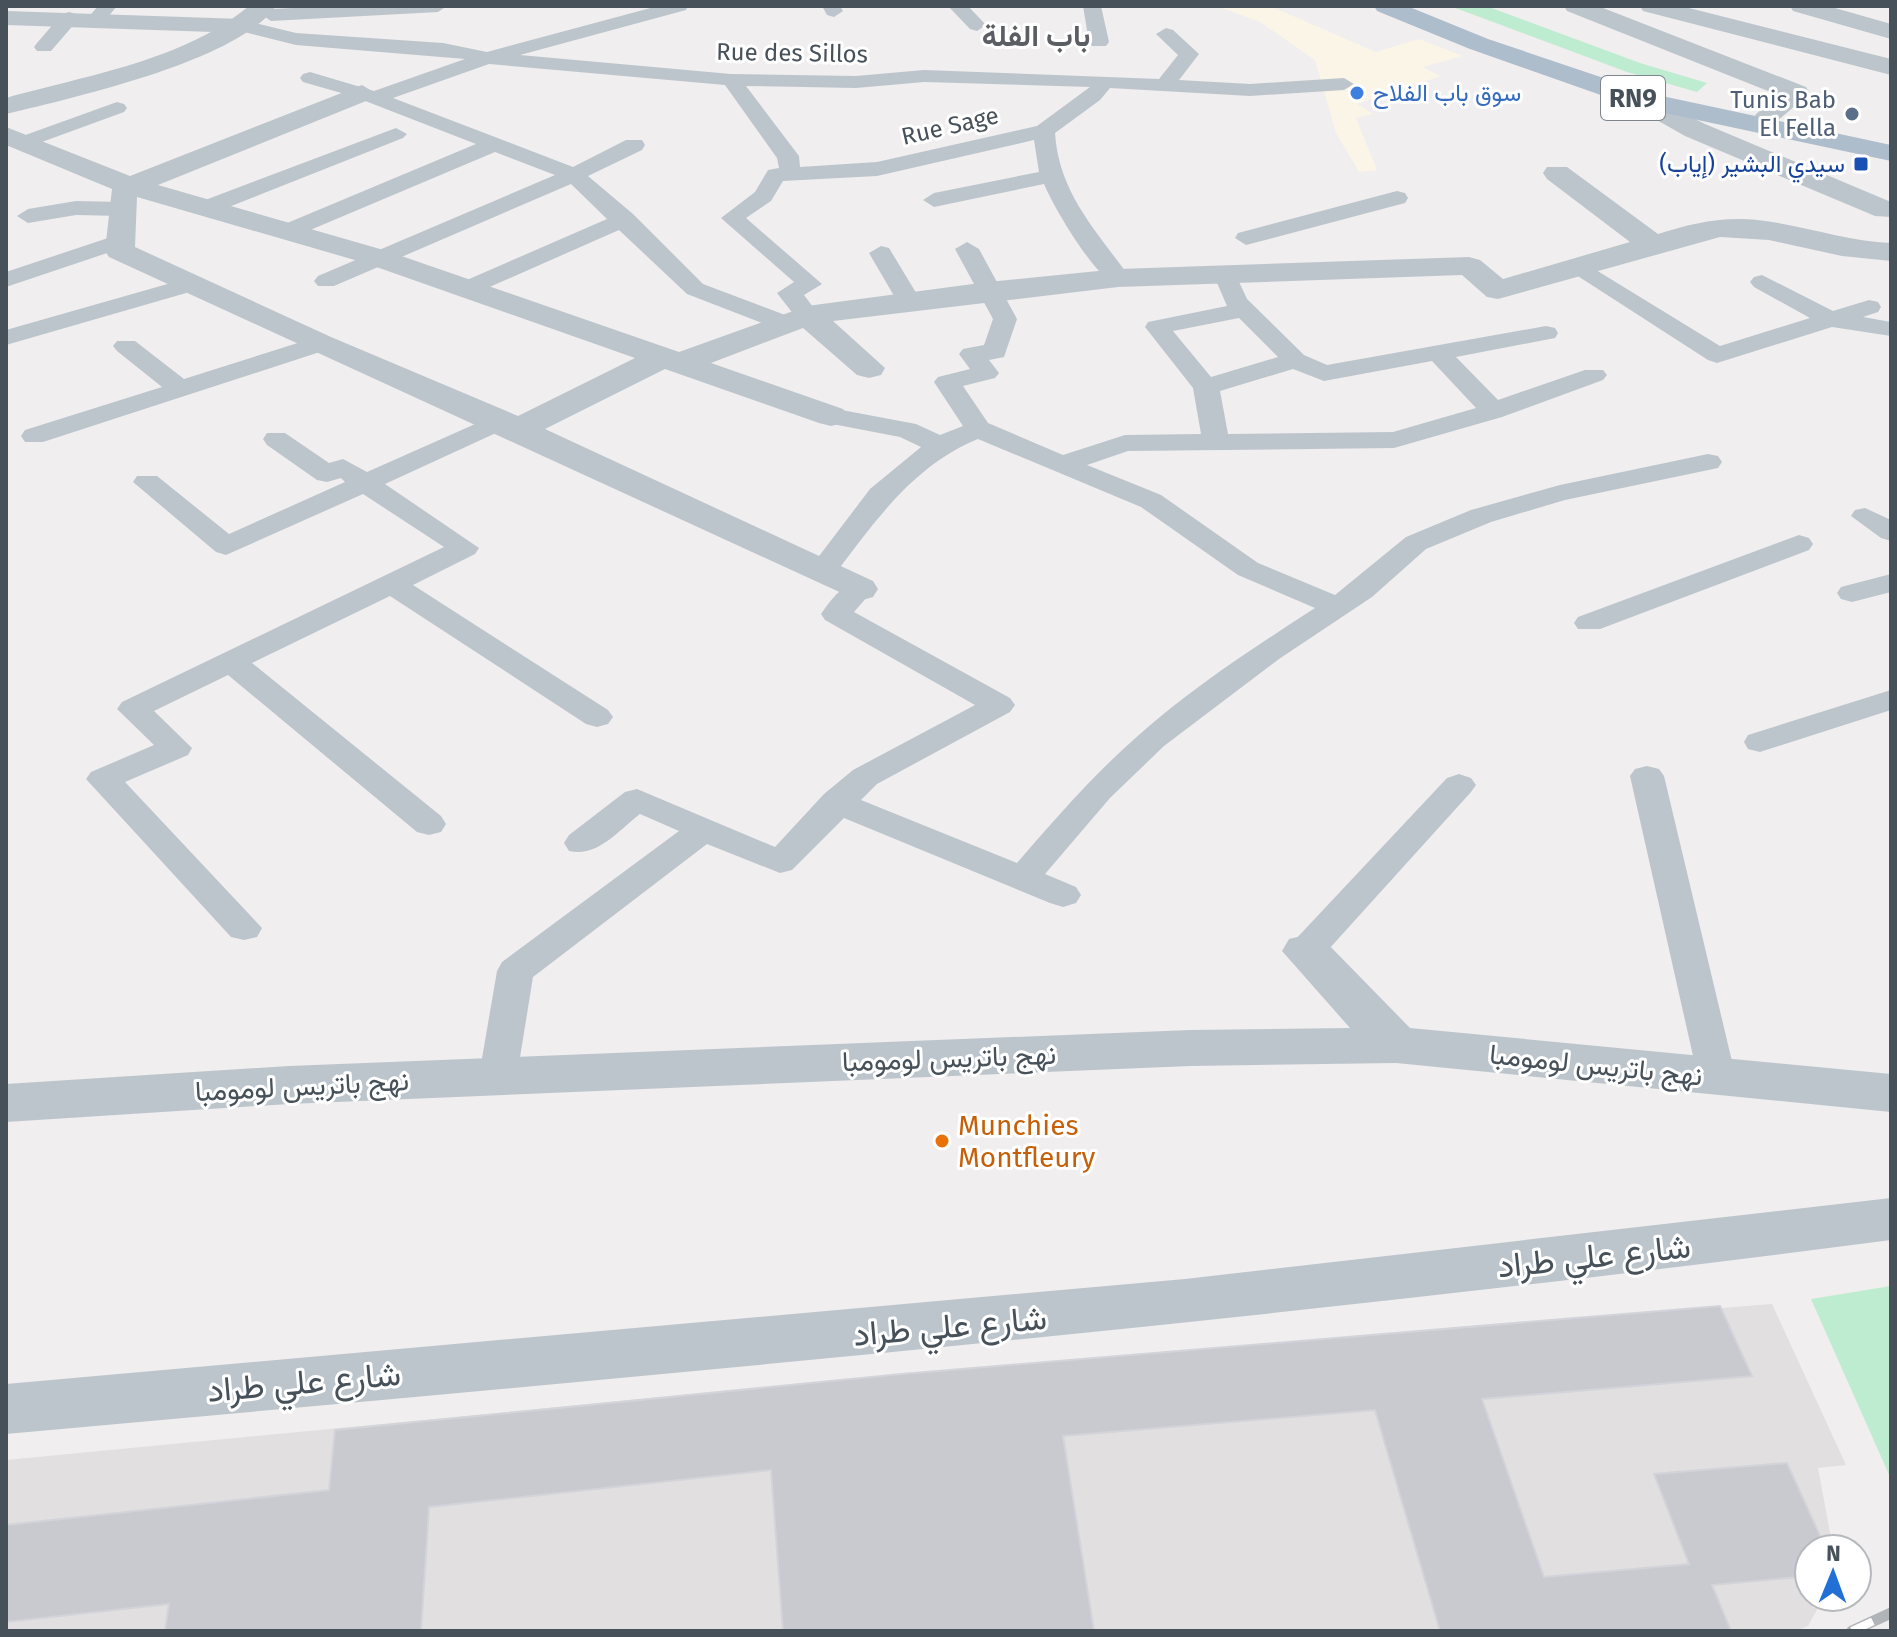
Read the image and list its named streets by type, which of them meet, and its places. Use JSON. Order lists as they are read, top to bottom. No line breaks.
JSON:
{"streets":{"main road":["RN9"],"street":["Rue des Sillos","Rue Sage","نهج باتريس لومومبا","شارع علي طراد"]},"crossings":[["Rue des Sillos","Rue Sage"]],"districts":["باب الفلة"],"places":{"other":["سوق باب الفلاح","Tunis Bab El Fella","Munchies Montfleury"],"transit":["سيدي البشير (إياب)"]},"north":"top"}
